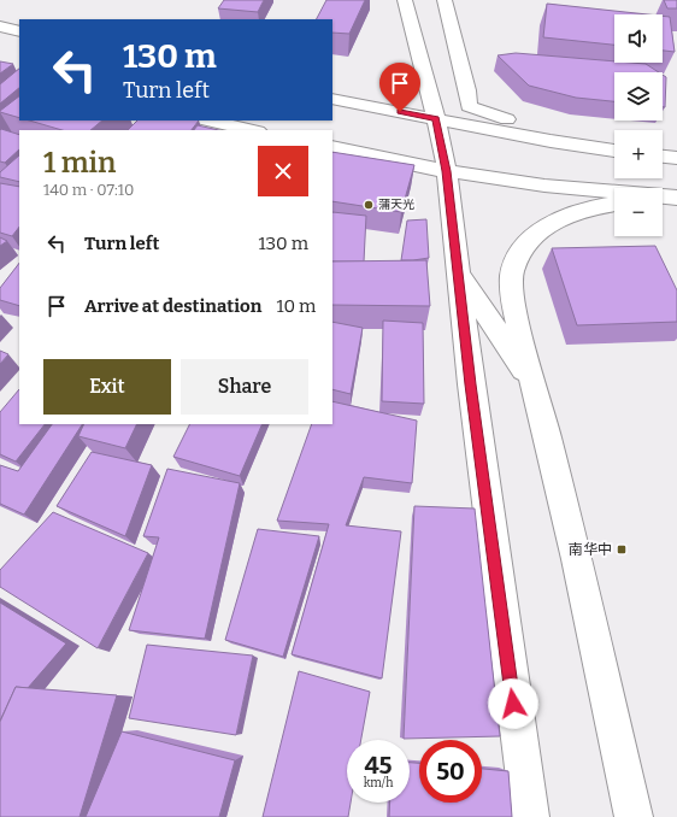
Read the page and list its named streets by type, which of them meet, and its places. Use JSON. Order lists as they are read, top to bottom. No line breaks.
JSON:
{"places":{"other":["蒲天光"],"transit":["南华中"]},"page":{"map_buttons":["+","−"],"turn":["130 m","Turn left"],"heading":["1 min","140 m · 07:10"],"list":[{"name":"Turn left","value":"130 m"},{"name":"Arrive at destination","value":"10 m"}],"buttons":["Exit","Share"],"speed":"45 km/h","limit":"50"}}
